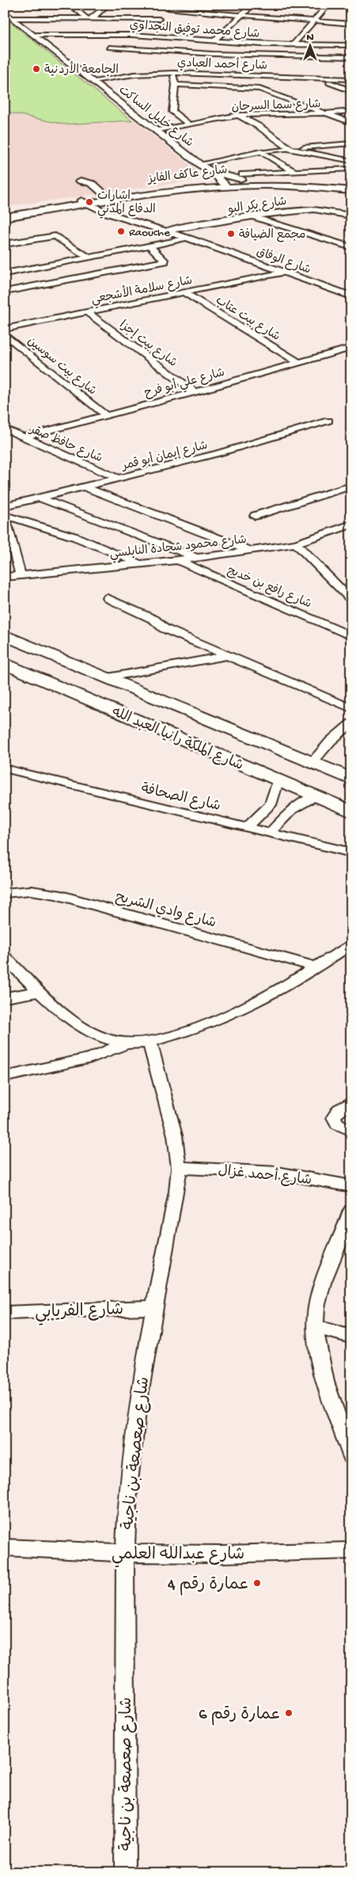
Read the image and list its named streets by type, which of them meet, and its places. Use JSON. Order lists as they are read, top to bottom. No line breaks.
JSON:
{"streets":{"main road":["شارع عاكف الفايز","شارع الملكة رانيا العبد الله"],"street":["شارع محمد توفيق النجداوي","شارع أحمد العبادي","شارع سما السرحان","شارع خليل الساكت","شارع بكر البو","شارع الوفاق","شارع سلامة الأشجعي","شارع بيت عتاب","شارع بيت إجزا","شارع بيت سوسين","شارع علي أبو فرح","شارع حافظ صقر","شارع إيمان أبو قمر","شارع محمود شحادة النابلسي","شارع رافع بن خديج","شارع الصحافة","شارع وادي الشريح","شارع أحمد غزال","شارع الفريابي","شارع صعصعة بن ناجية","شارع عبدالله العلمي"]},"crossings":[["شارع محمد توفيق النجداوي","شارع خليل الساكت"],["شارع أحمد العبادي","شارع خليل الساكت"],["شارع سما السرحان","شارع خليل الساكت"],["شارع خليل الساكت","شارع عاكف الفايز"],["شارع عاكف الفايز","شارع الوفاق"],["شارع بكر البو","شارع الوفاق"],["شارع الوفاق","شارع سلامة الأشجعي"],["شارع سلامة الأشجعي","شارع بيت عتاب"],["شارع سلامة الأشجعي","شارع بيت إجزا"],["شارع بيت عتاب","شارع علي أبو فرح"],["شارع بيت إجزا","شارع علي أبو فرح"],["شارع بيت سوسين","شارع علي أبو فرح"],["شارع علي أبو فرح","شارع حافظ صقر"],["شارع حافظ صقر","شارع إيمان أبو قمر"],["شارع محمود شحادة النابلسي","شارع رافع بن خديج"],["شارع أحمد غزال","شارع صعصعة بن ناجية"],["شارع الفريابي","شارع صعصعة بن ناجية"],["شارع صعصعة بن ناجية","شارع عبدالله العلمي"]],"places":["الجامعة الأردنية","اشارات الدفاع المدني","Raouche","مجمع الضيافة","عمارة رقم 4","عمارة رقم 6"],"north":"top"}
